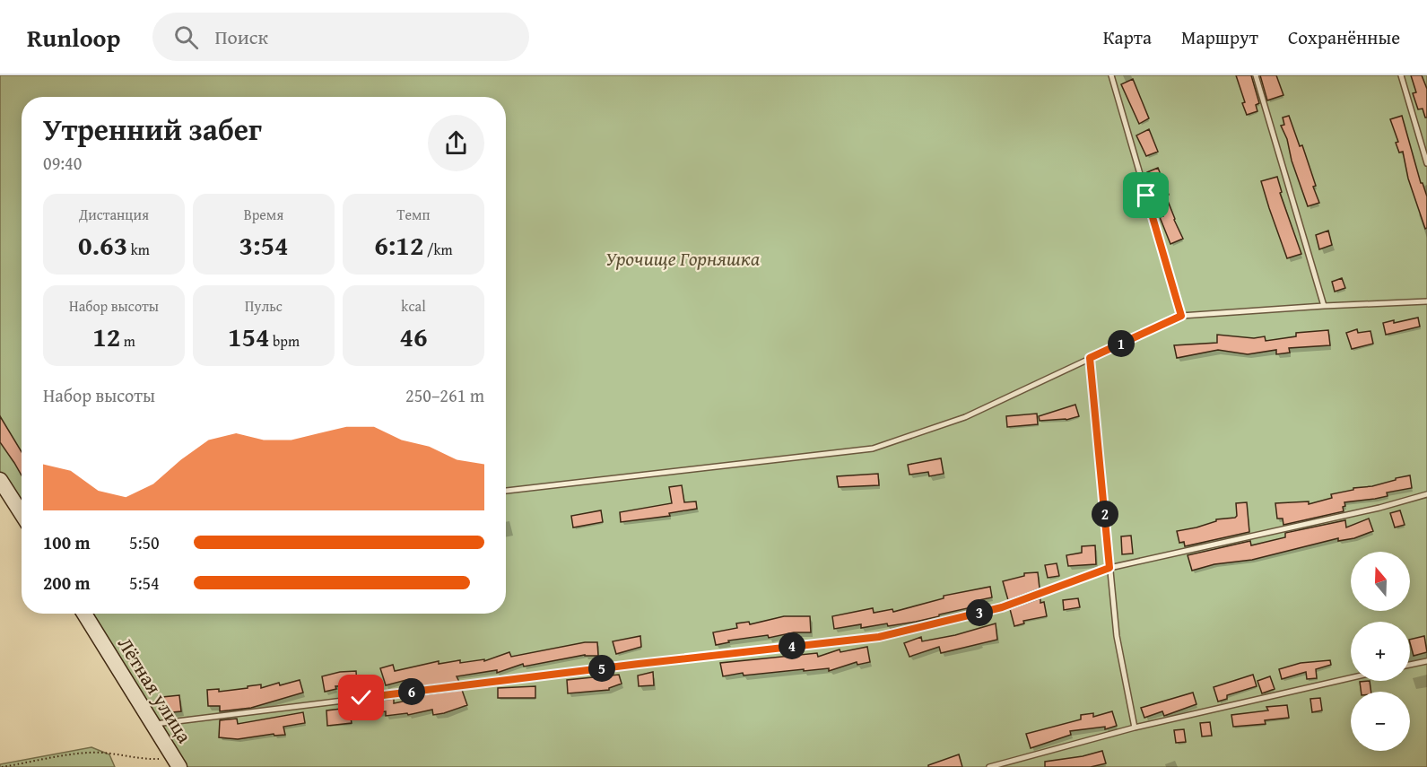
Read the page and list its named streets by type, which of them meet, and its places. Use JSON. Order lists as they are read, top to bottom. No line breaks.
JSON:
{"streets":{"street":["Лётная улица"]},"parks":["Урочище Горняшка"],"north":"top","page":{"header":"Runloop","search":"Поиск","nav":["Карта","Маршрут","Сохранённые"],"heading":["Утренний забег","09:40"],"stats":[["Дистанция","0.63 km"],["Время","3:54"],["Темп","6:12 /km"],["Набор высоты","12 m"],["Пульс","154 bpm"],["kcal","46"]],"pins":["1","2","3","4","5","6"],"chart":["Набор высоты","250–261 m"],"list":[{"name":"100 m","note":"5:50"},{"name":"200 m","note":"5:54"}],"map_buttons":["+","−"]}}
